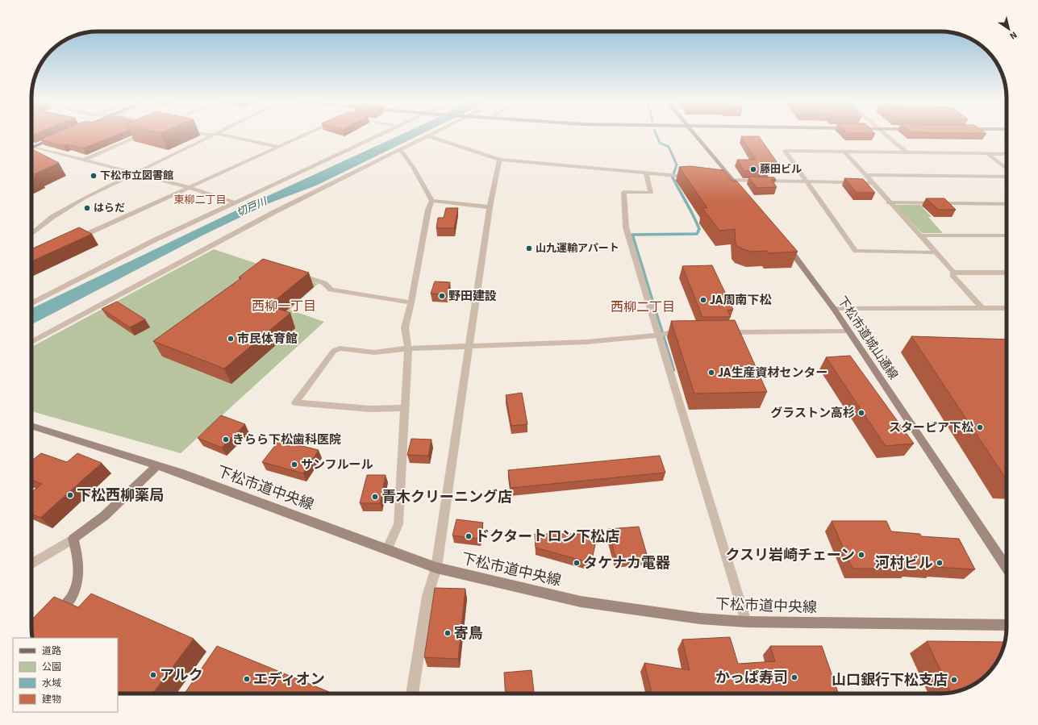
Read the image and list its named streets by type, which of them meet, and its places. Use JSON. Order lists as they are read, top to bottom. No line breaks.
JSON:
{"streets":{"street":["下松市道城山通線","下松市道中央線"]},"districts":["東柳二丁目","西柳一丁目","西柳二丁目"],"water":["切戸川"],"places":["藤田ビル","下松市立図書館","はらだ","山九運輸アパート","野田建設","JA周南下松","市民体育館","JA生産資材センター","グラストン高杉","スターピア下松","きらら下松歯科医院","サンフルール","下松西柳薬局","青木クリーニング店","ドクタートロン下松店","クスリ岩崎チェーン","タケナカ電器","河村ビル","寄鳥","アルク","かっぱ寿司","エディオン","山口銀行下松支店"],"legend":["道路","公園","水域","建物"],"north":"bottom right"}
